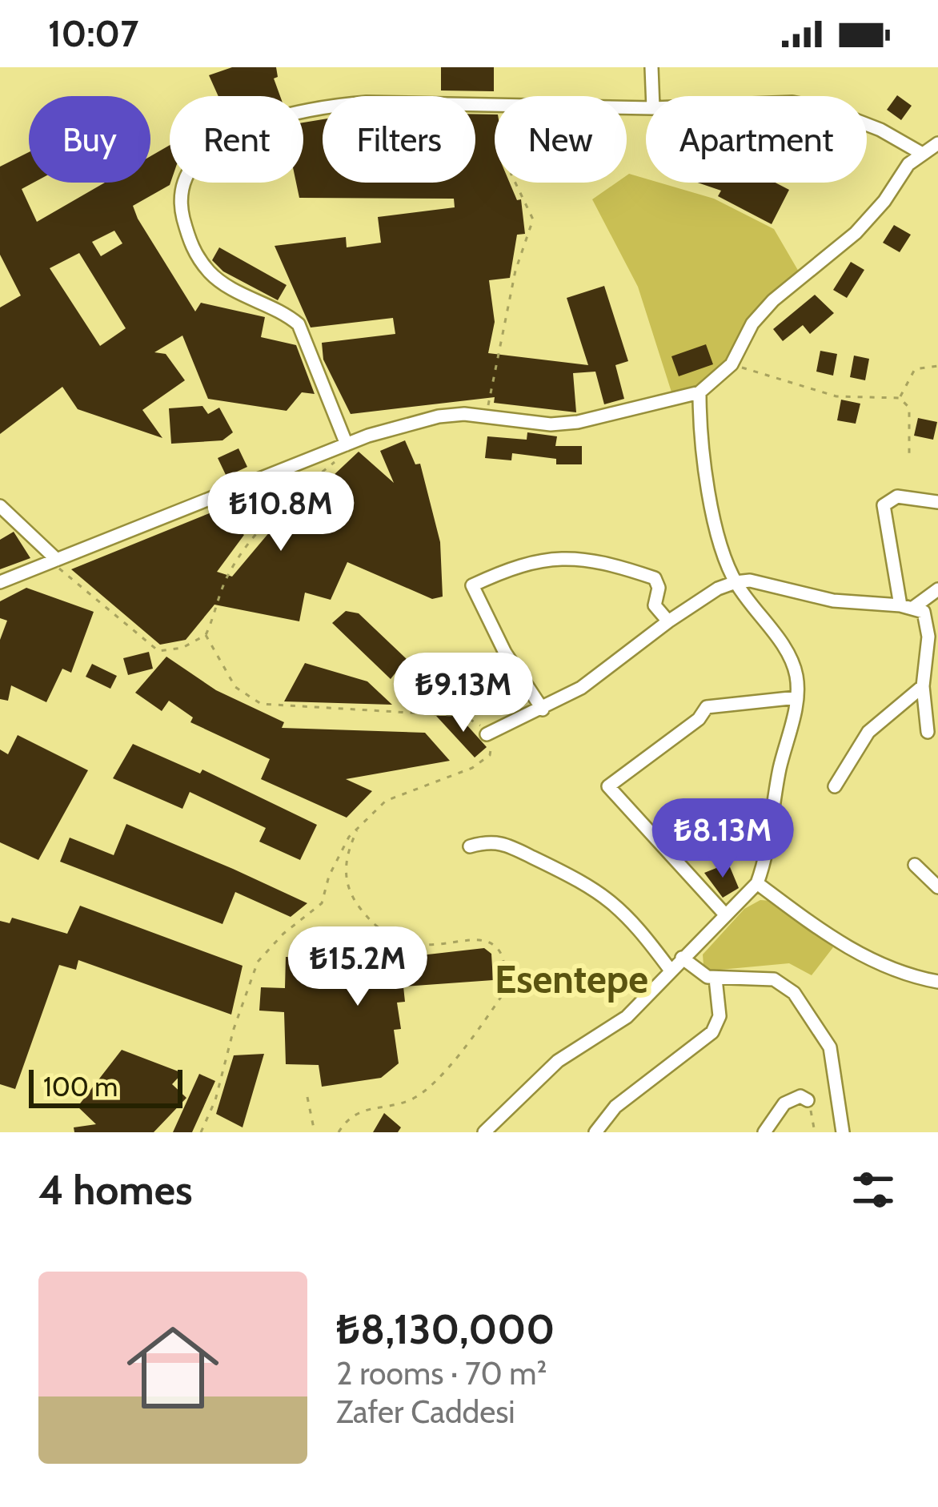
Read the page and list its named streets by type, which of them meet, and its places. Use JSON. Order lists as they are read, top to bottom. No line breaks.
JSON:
{"districts":["Esentepe"],"scale_bar":"100 m","page":{"status":"10:07","chip":["Buy","Rent","Filters","New","Apartment"],"price":["₺10.8M","₺9.13M","₺8.13M","₺15.2M"],"scale":"100 m","heading":"4 homes","list":[{"name":"₺8,130,000","note":"2 rooms · 70 m² · Zafer Caddesi"}]}}
